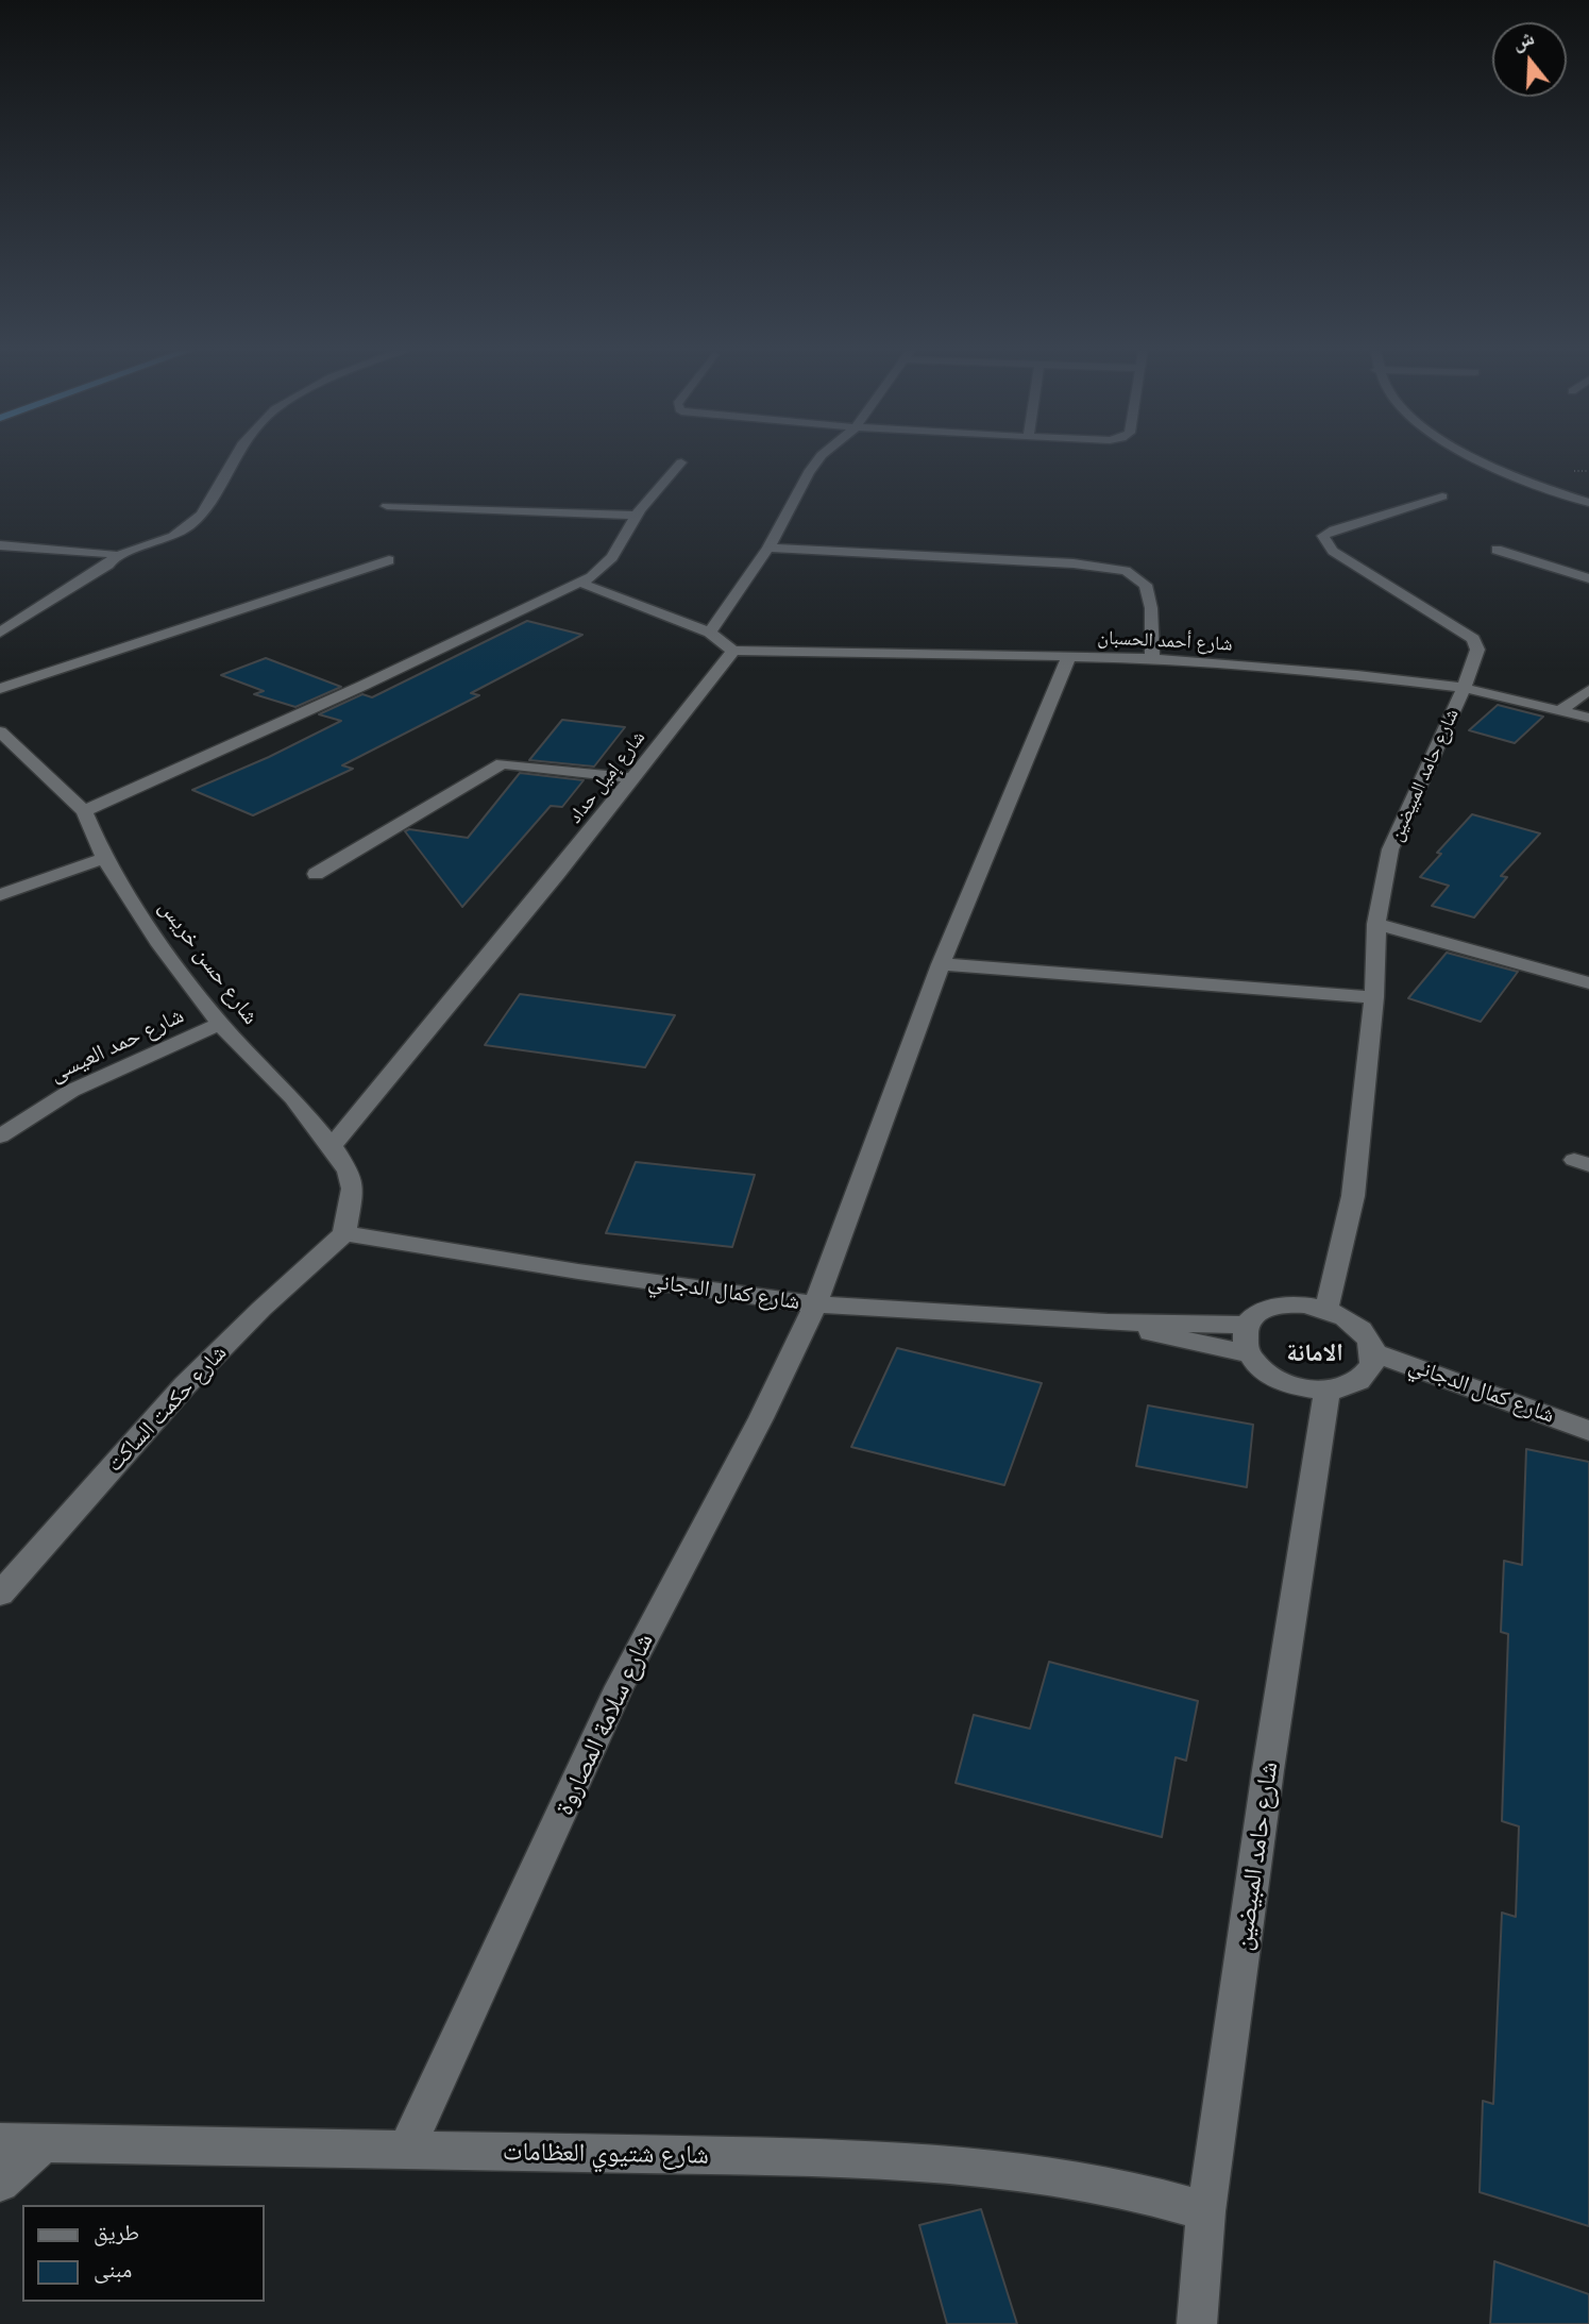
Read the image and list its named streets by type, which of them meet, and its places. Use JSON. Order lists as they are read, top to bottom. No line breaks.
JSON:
{"streets":{"street":["شارع أحمد الحسبان","شارع حامد المبيضين","شارع إميل حداد","شارع حسن خريس","شارع حمد العيسى","شارع كمال الدجاني","شارع حكمت الساكت","شارع سلامة المصاروة","شارع شتيوي العظامات"]},"crossings":[["شارع أحمد الحسبان","شارع حامد المبيضين"],["شارع أحمد الحسبان","شارع إميل حداد"],["شارع أحمد الحسبان","شارع سلامة المصاروة"],["شارع حامد المبيضين","شارع كمال الدجاني"],["شارع حامد المبيضين","شارع شتيوي العظامات"],["شارع إميل حداد","شارع حسن خريس"],["شارع حسن خريس","شارع حمد العيسى"],["شارع حسن خريس","شارع كمال الدجاني"],["شارع حسن خريس","شارع حكمت الساكت"],["شارع كمال الدجاني","شارع حكمت الساكت"],["شارع كمال الدجاني","شارع سلامة المصاروة"],["شارع سلامة المصاروة","شارع شتيوي العظامات"]],"districts":["الامانة"],"legend":["طريق","مبنى"],"north":"top"}
